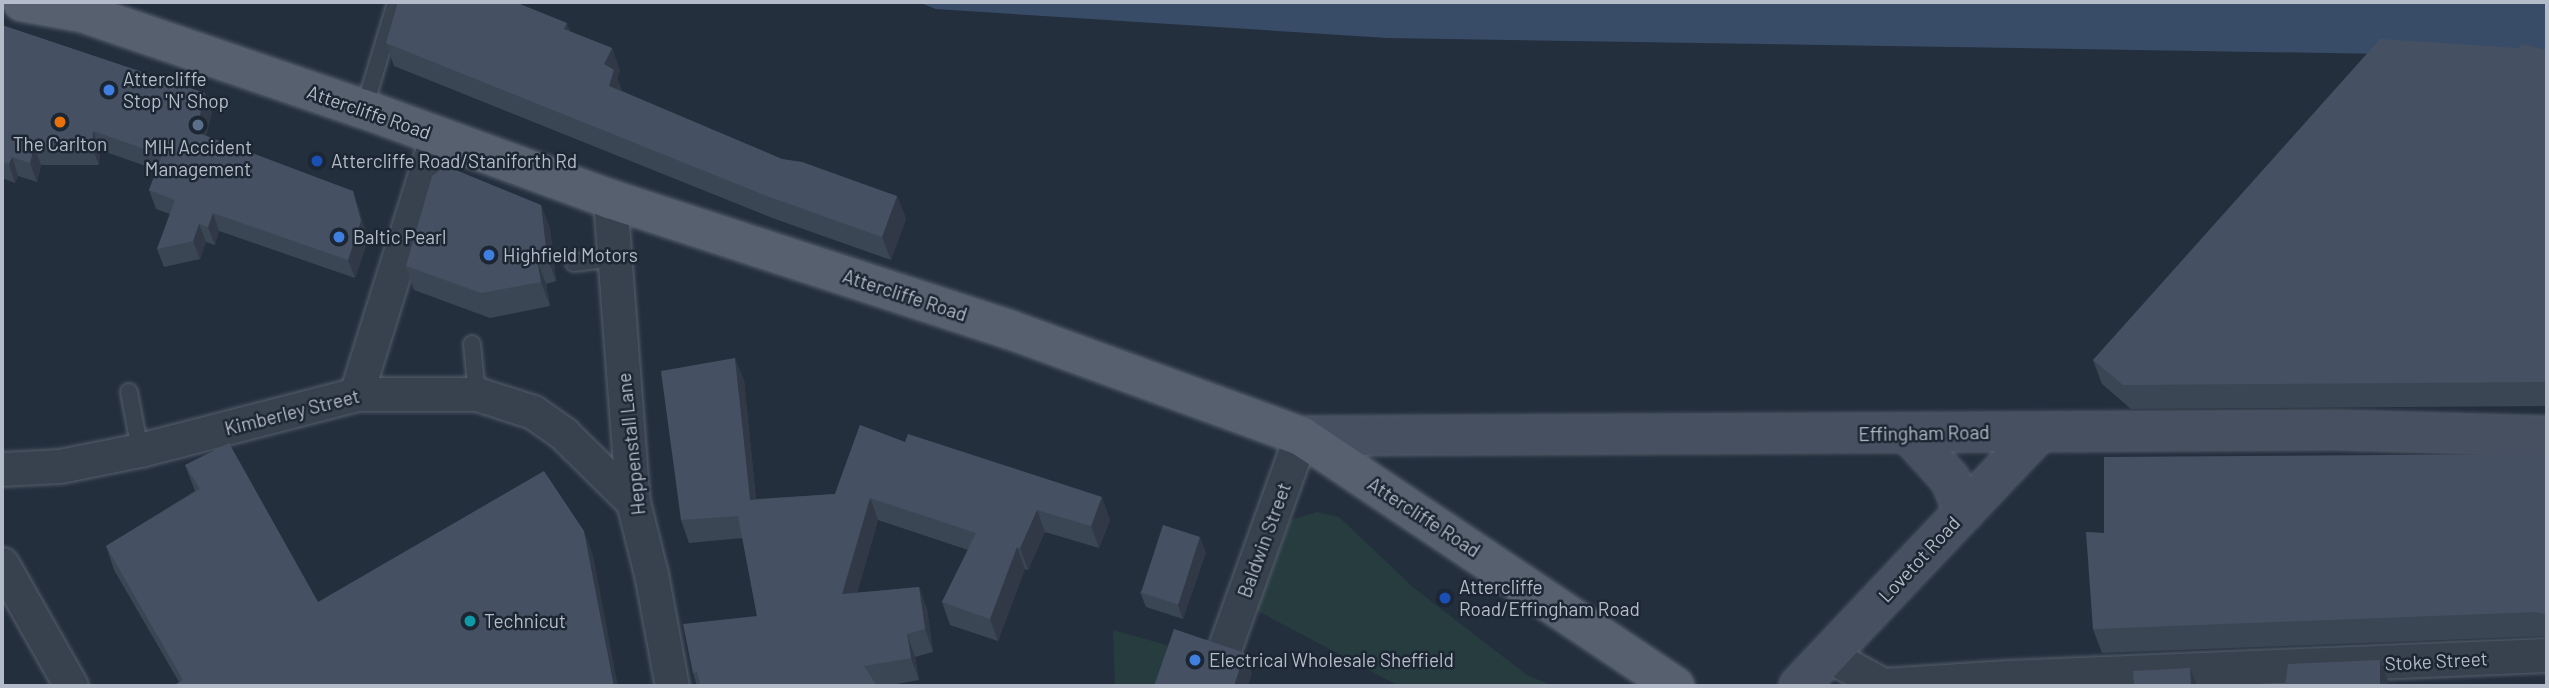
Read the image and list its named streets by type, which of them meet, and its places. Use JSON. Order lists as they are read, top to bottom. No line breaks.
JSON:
{"streets":{"main road":["Attercliffe Road","Effingham Road","Lovetot Road"],"street":["Kimberley Street","Heppenstall Lane","Baldwin Street","Stoke Street"]},"crossings":[["Attercliffe Road","Effingham Road"],["Attercliffe Road","Heppenstall Lane"],["Attercliffe Road","Baldwin Street"],["Kimberley Street","Heppenstall Lane"],["Effingham Road","Baldwin Street"],["Effingham Road","Lovetot Road"],["Lovetot Road","Stoke Street"]],"places":["Attercliffe Stop 'N' Shop","The Carlton","MIH Accident Management","Attercliffe Road/Staniforth Rd","Baltic Pearl","Highfield Motors","Attercliffe Road/Effingham Road","Technicut","Electrical Wholesale Sheffield"]}
